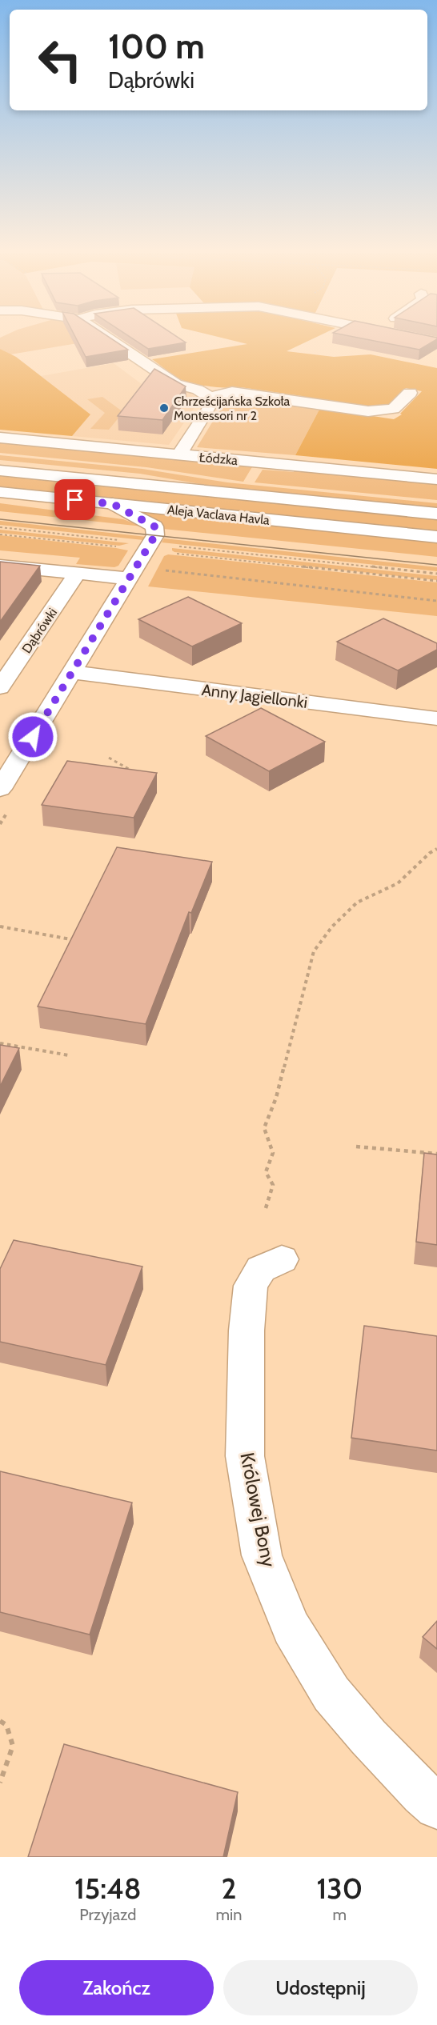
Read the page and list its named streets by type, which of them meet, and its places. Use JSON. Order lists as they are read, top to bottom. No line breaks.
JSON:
{"streets":{"street":["Łódzka","Aleja Vaclava Havla","Dąbrówki","Anny Jagiellonki","Królowej Bony"]},"places":["Chrześcijańska Szkoła Montessori nr 2"],"page":{"turn":["100 m","Dąbrówki"],"eta":["15:48","Przyjazd","2","min","130","m"],"buttons":["Zakończ","Udostępnij"]}}
